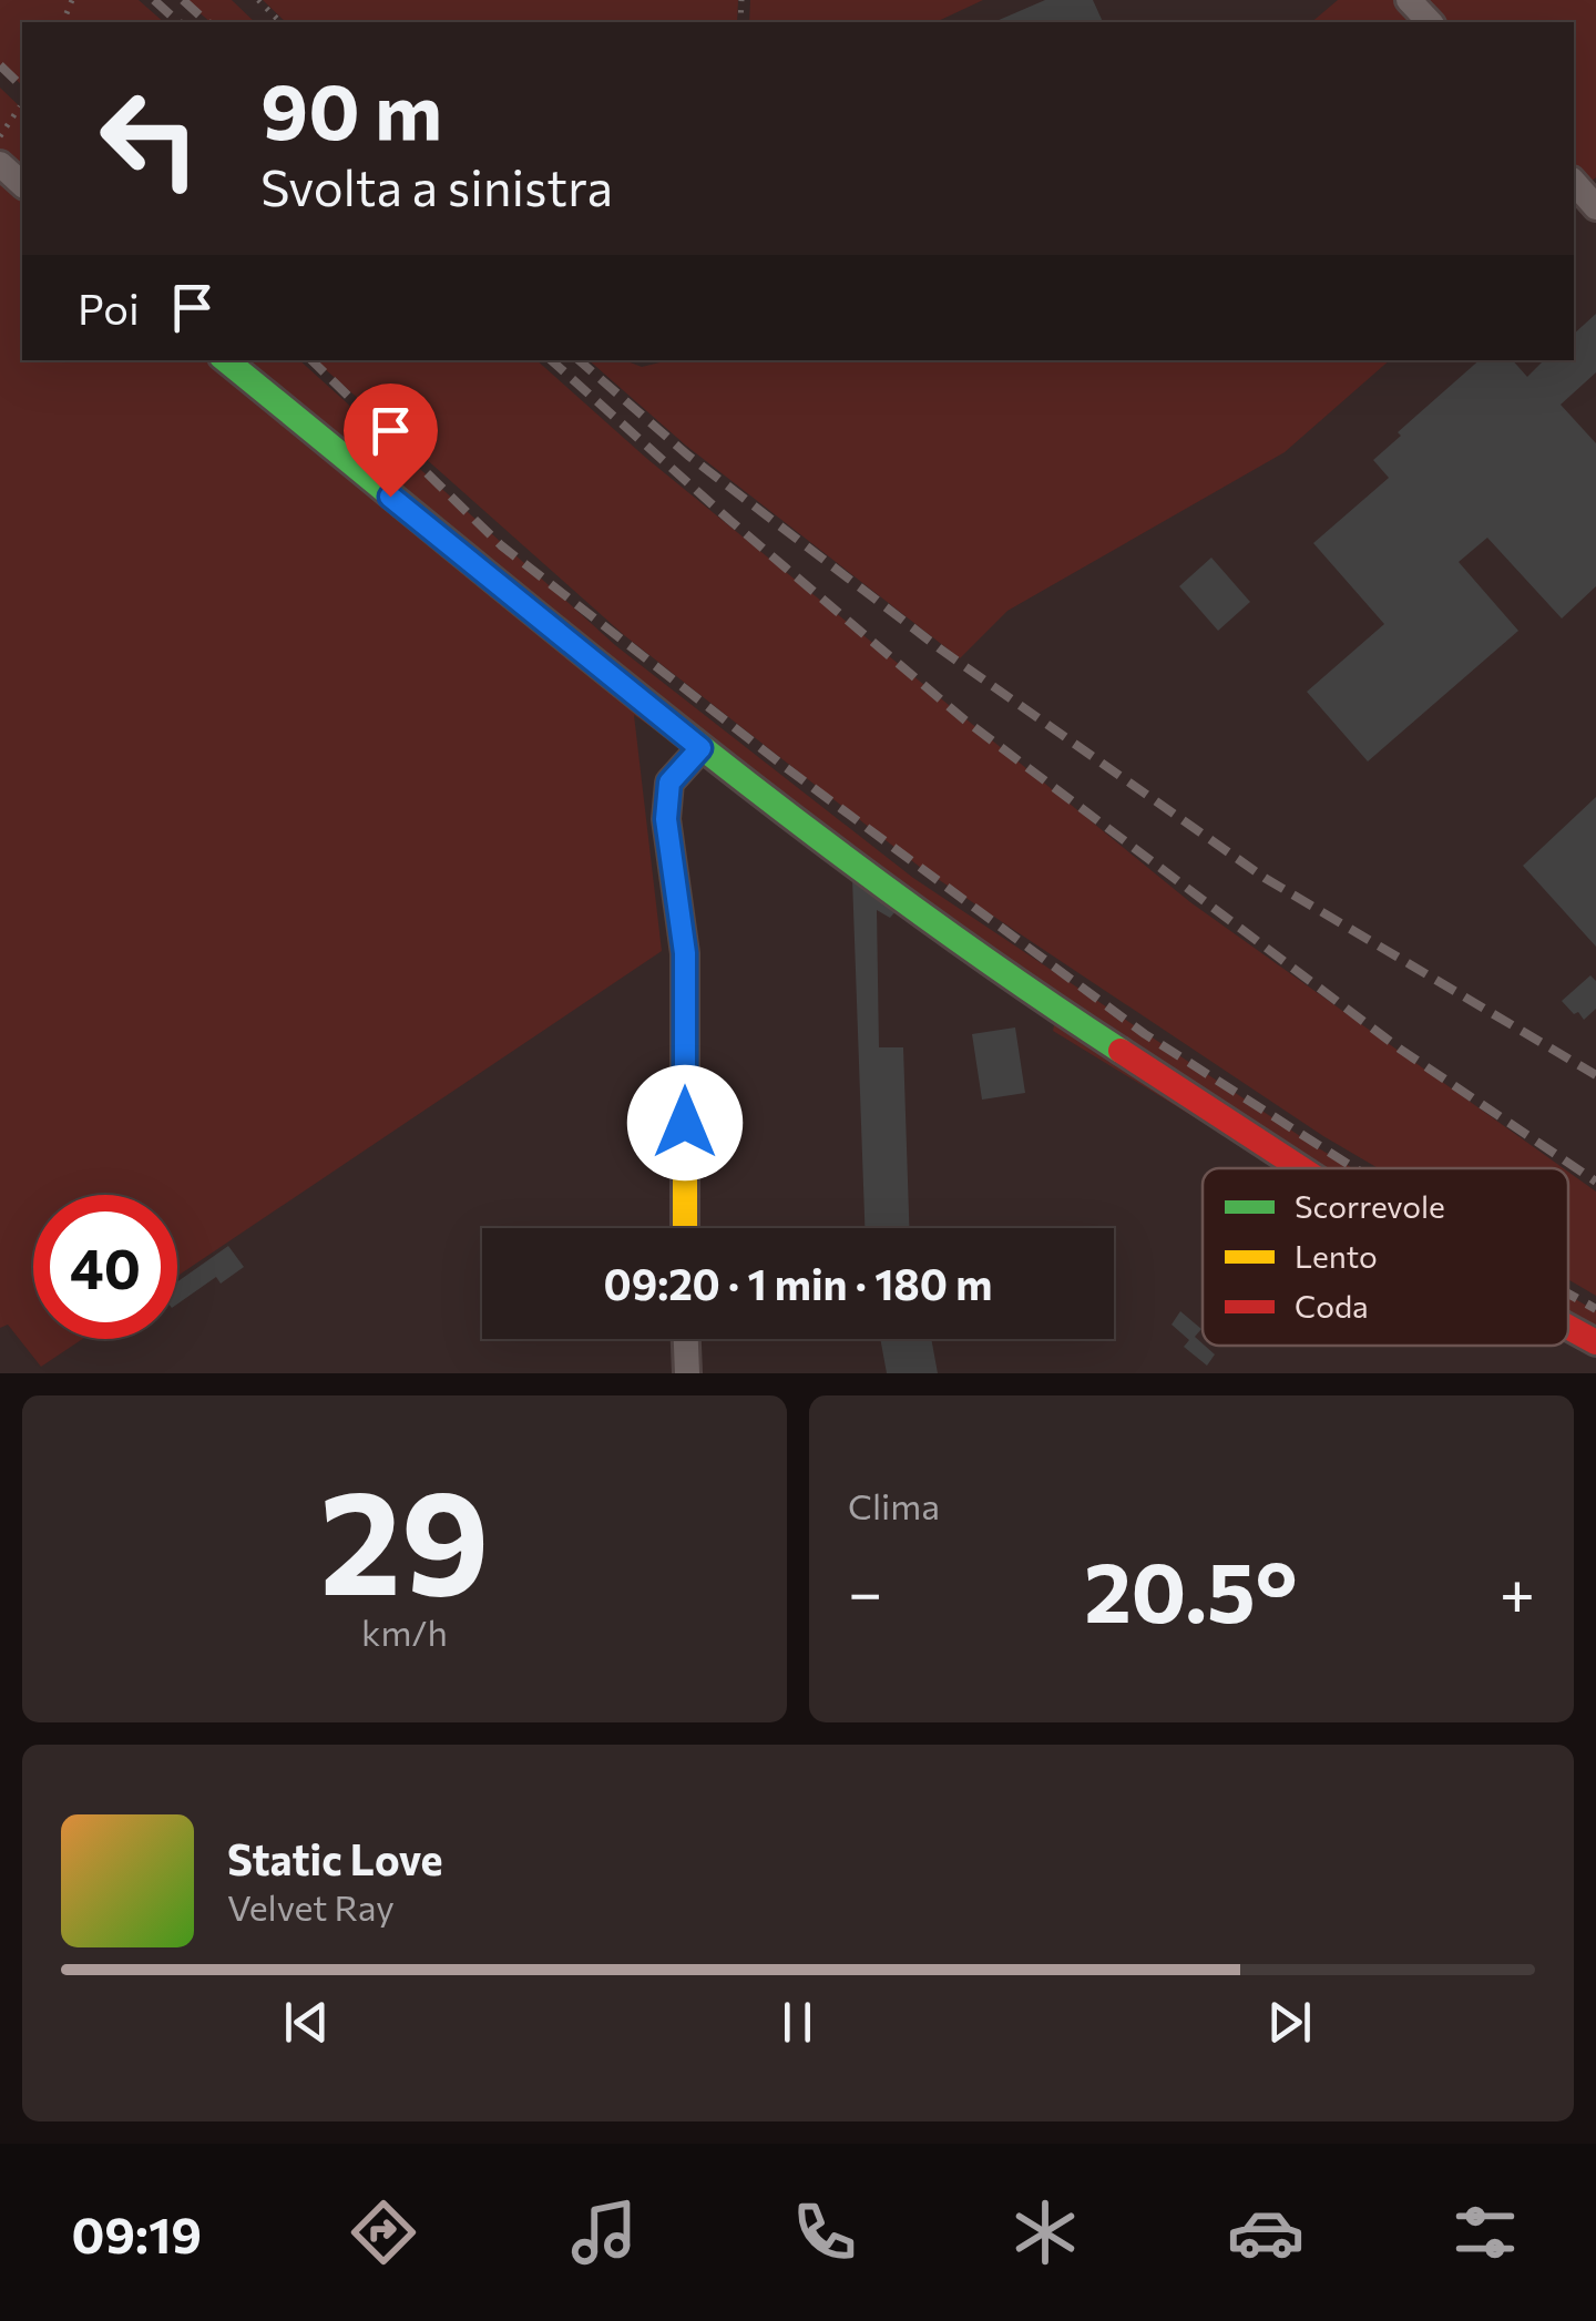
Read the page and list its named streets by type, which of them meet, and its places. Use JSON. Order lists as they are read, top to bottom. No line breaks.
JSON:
{"legend":["Scorrevole","Lento","Coda"],"page":{"turn":["90 m","Svolta a sinistra"],"then":"Poi","limit":"40","trip":"09:20 · 1 min · 180 m","tile":[["29","km/h"],"Clima"],"heat":["−","20.5°","+"],"song":["Static Love","Velvet Ray"],"tabs":"09:19"}}
